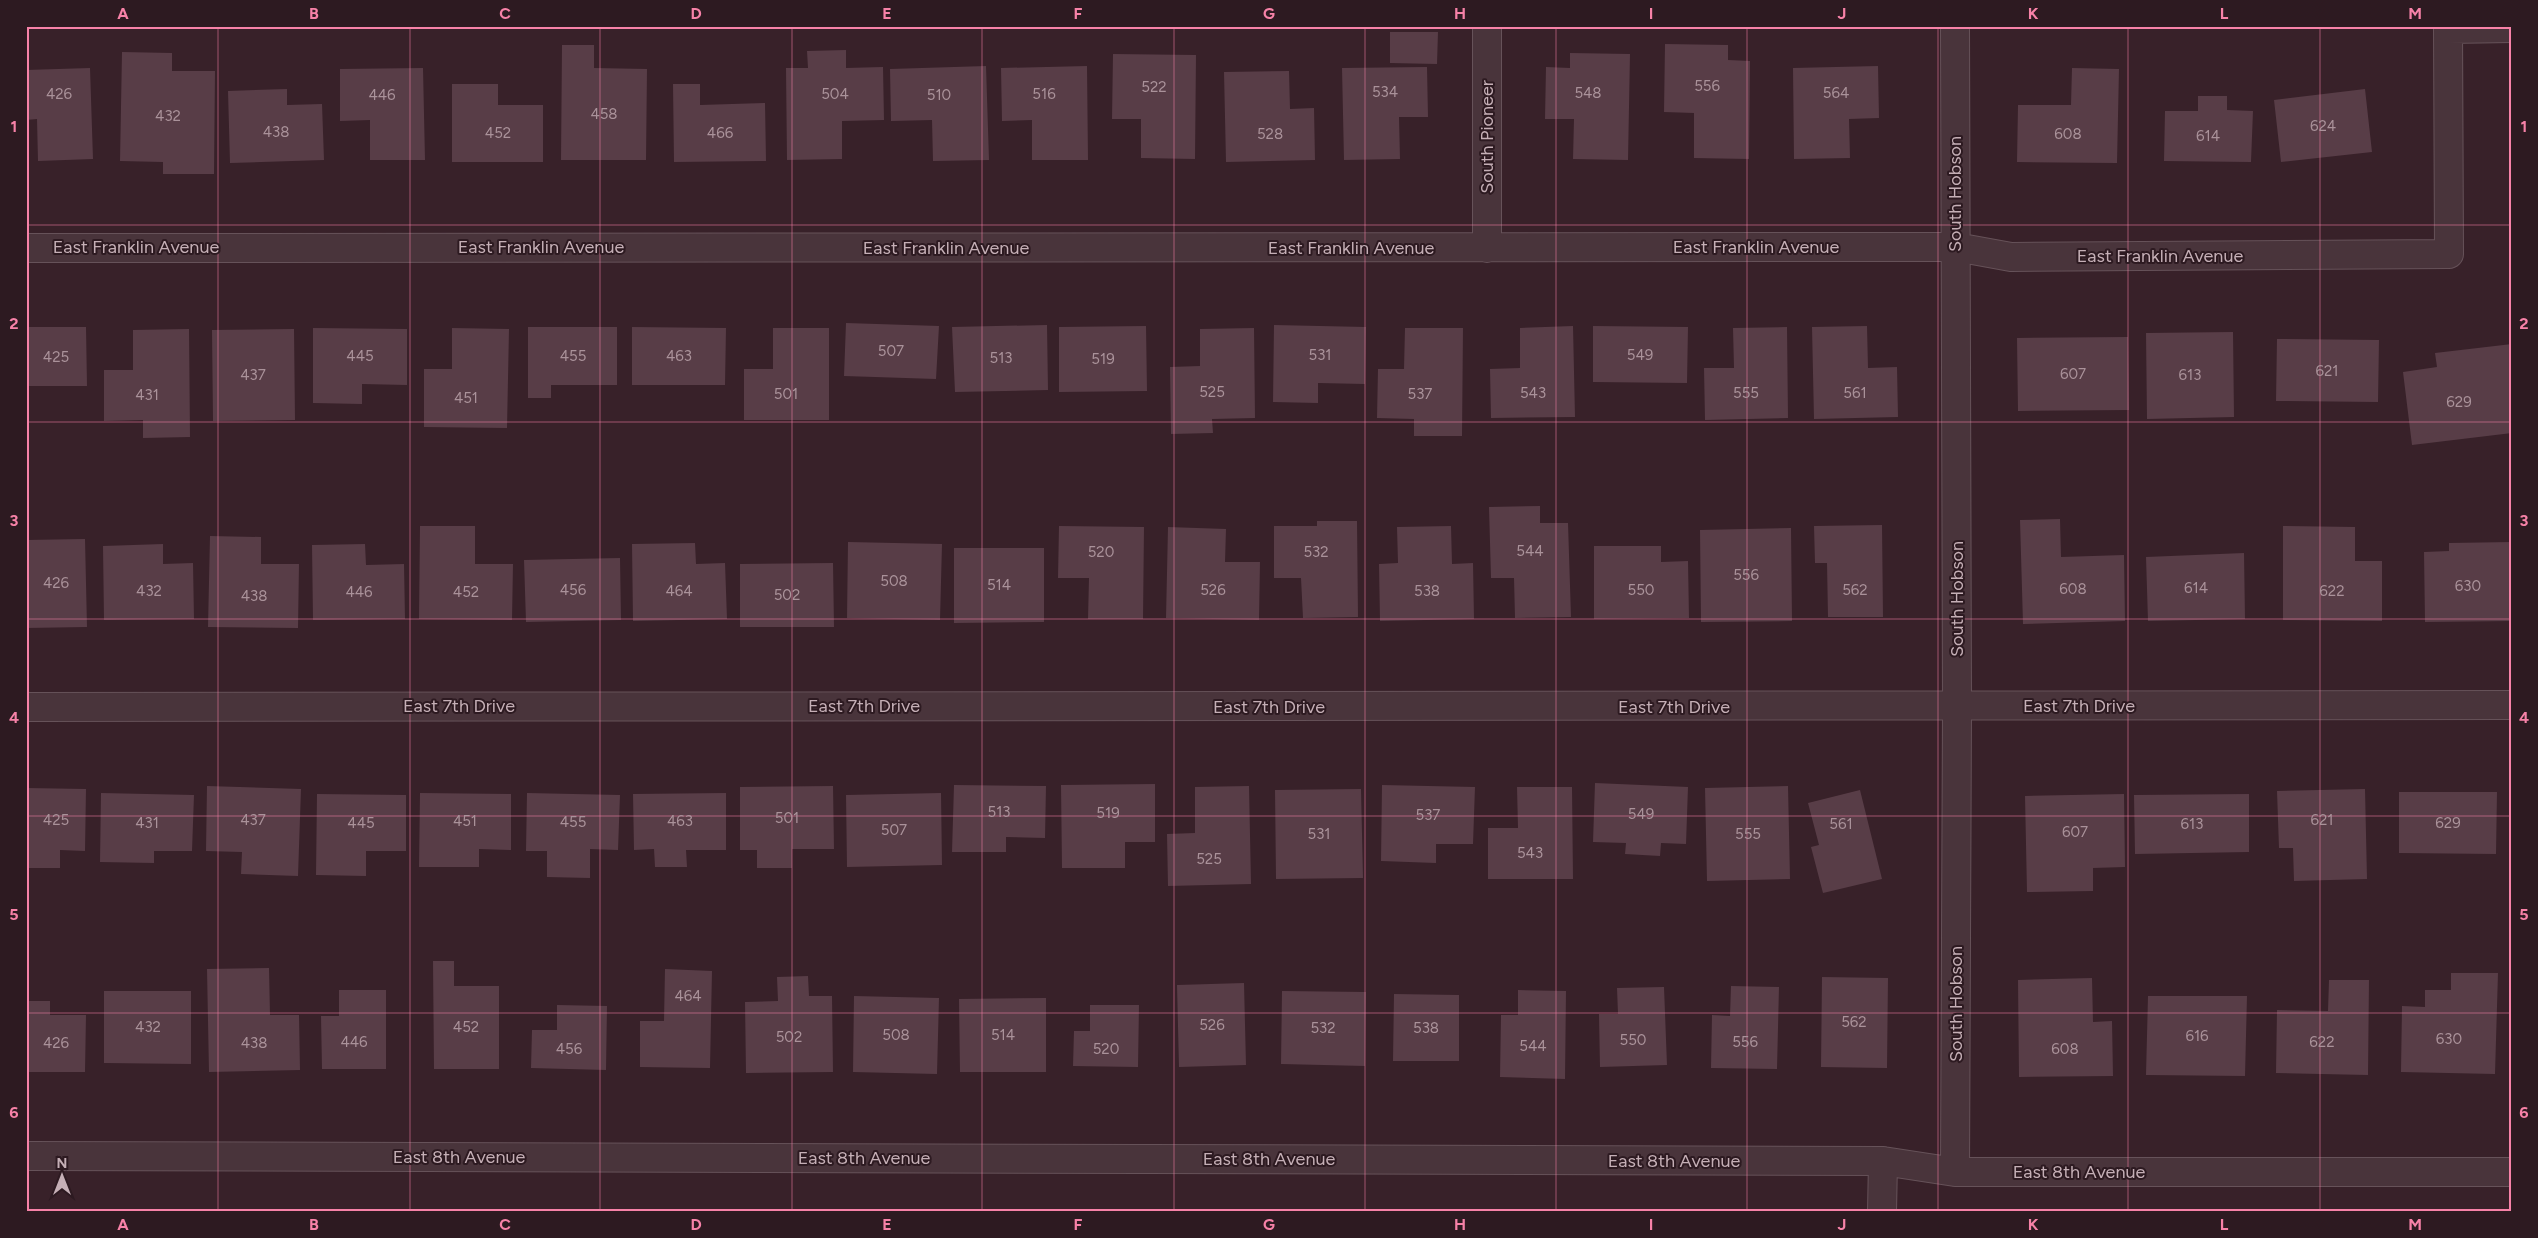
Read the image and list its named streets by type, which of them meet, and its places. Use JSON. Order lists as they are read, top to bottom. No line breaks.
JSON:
{"streets":{"street":["South Pioneer","South Hobson","East Franklin Avenue","East 7th Drive","East 8th Avenue"]},"crossings":[["South Pioneer","East Franklin Avenue"],["South Hobson","East Franklin Avenue"],["South Hobson","East 7th Drive"],["South Hobson","East 8th Avenue"]],"house_numbers":["556","522","534","548","564","426","504","516","446","510","458","432","624","438","452","466","528","608","614","507","531","549","445","455","463","425","513","519","621","607","437","613","525","543","555","561","501","537","431","451","629","544","520","532","556","508","426","514","630","614","608","456","526","550","562","432","464","538","622","446","452","502","438","513","519","549","537","501","425","437","621","451","463","455","431","445","629","561","613","507","607","531","555","543","525","464","562","526","432","452","532","538","508","514","616","502","630","550","446","556","622","426","438","544","456","520","608"],"north":"top","grid":{"columns":["A","B","C","D","E","F","G","H","I","J","K","L","M"],"rows":["1","2","3","4","5","6"]}}
